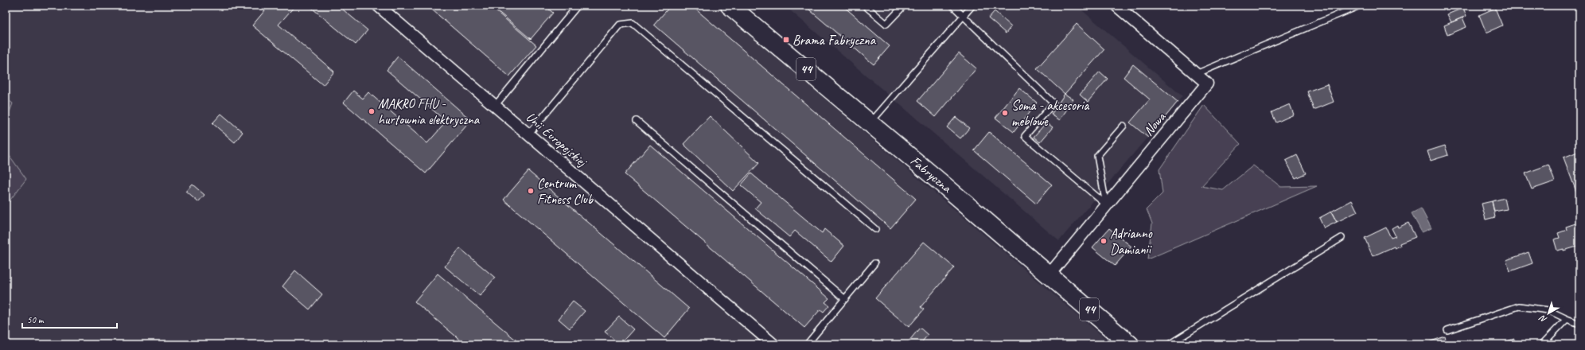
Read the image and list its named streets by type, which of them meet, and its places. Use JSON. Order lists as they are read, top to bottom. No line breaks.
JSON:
{"streets":{"main road":["44","Fabryczna"],"street":["Nowa","Unii Europejskiej"]},"crossings":[["Nowa","Fabryczna"]],"places":{"transit":["Brama Fabryczna"],"other":["MAKRO FHU - hurtownia elektryczna","Soma - akcesoria meblowe","Centrum Fitness Club","Adrianno Damianii"]},"scale_bar":"50 m","north":"bottom left"}
